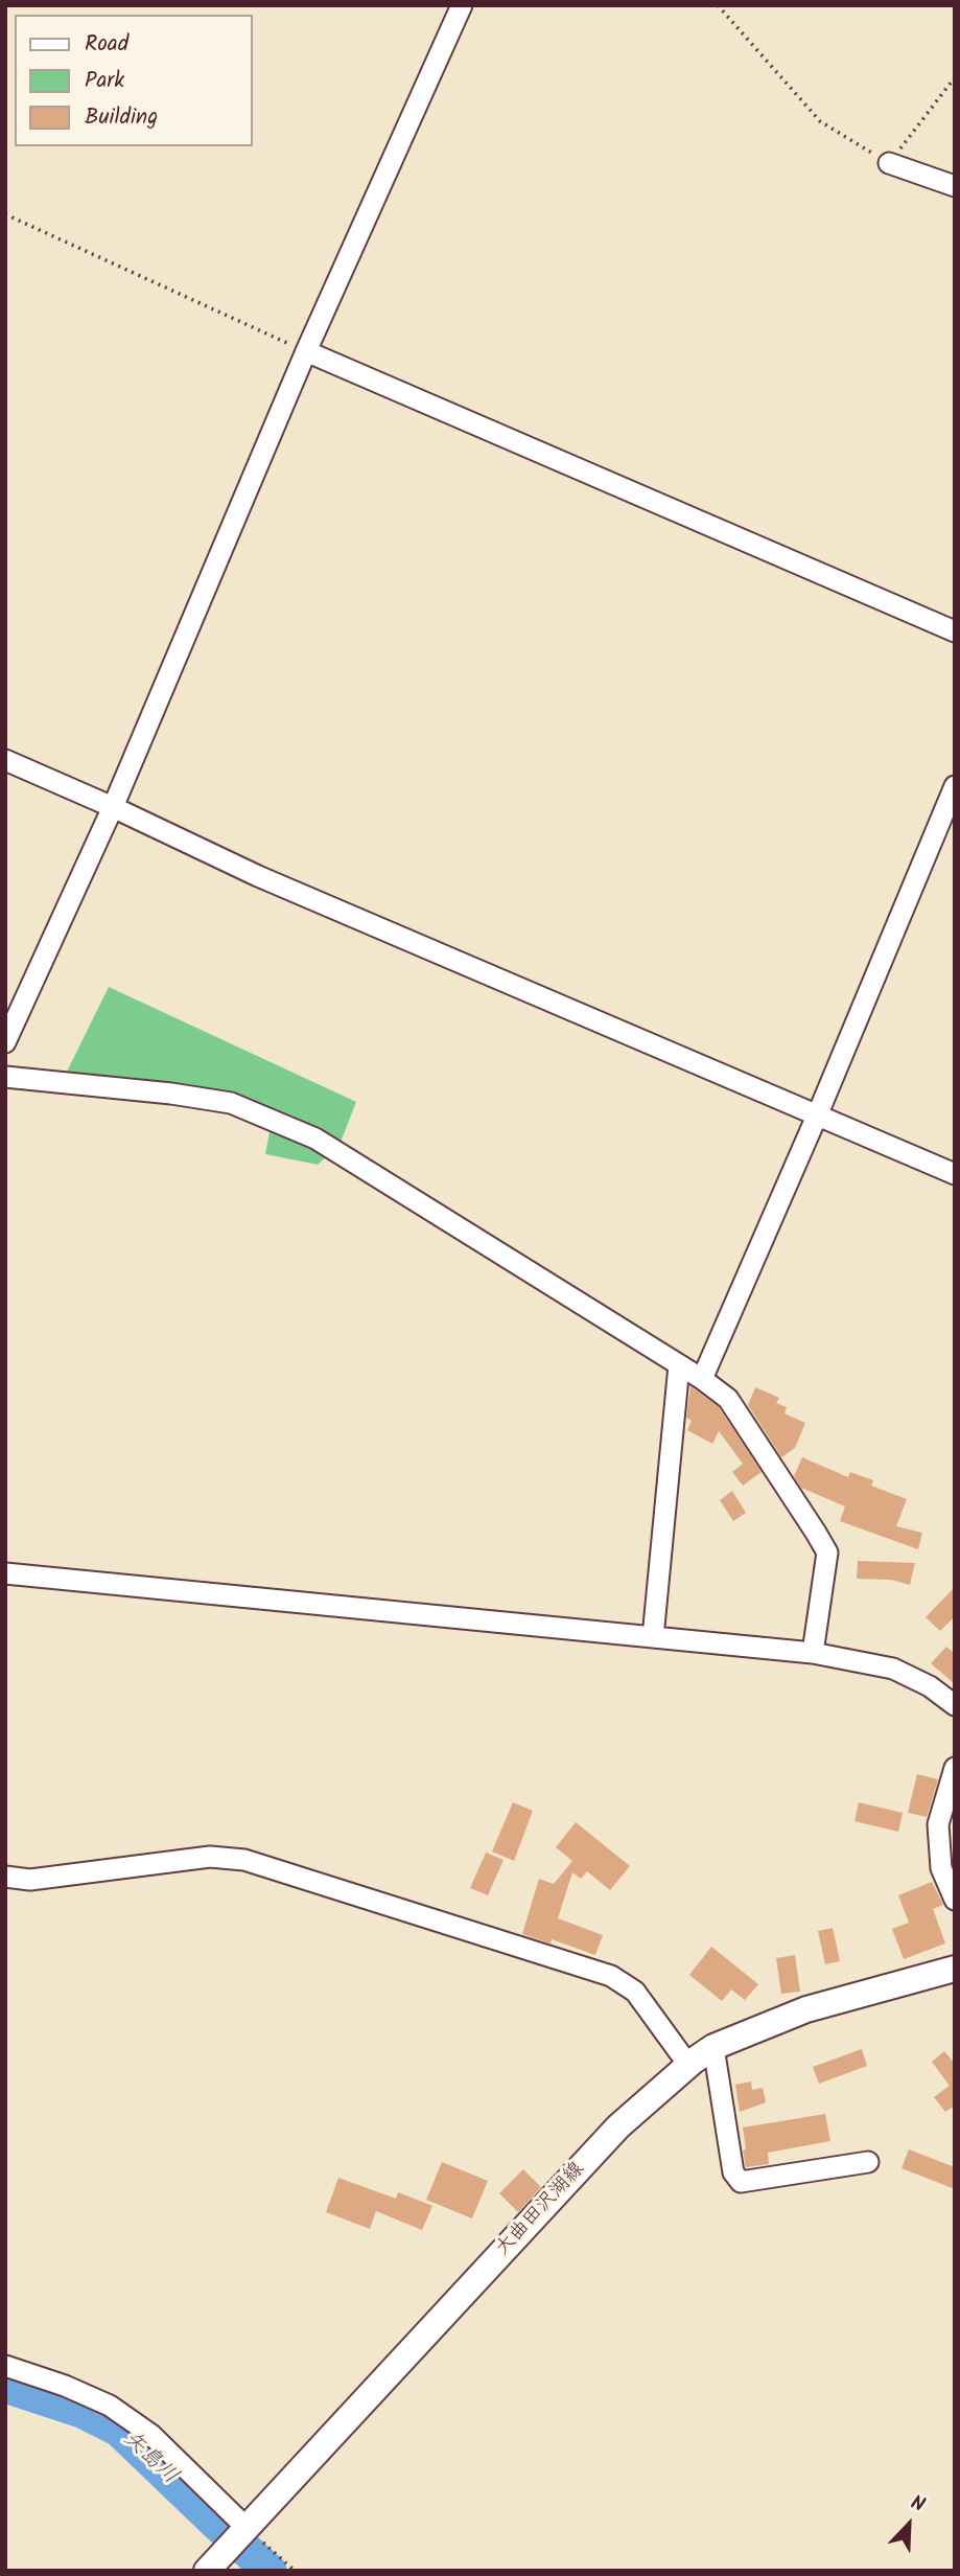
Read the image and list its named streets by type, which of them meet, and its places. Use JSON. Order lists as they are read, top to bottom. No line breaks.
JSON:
{"streets":{"main road":["大曲田沢湖線"]},"water":["矢島川"],"legend":["Road","Park","Building"],"north":"top right"}
